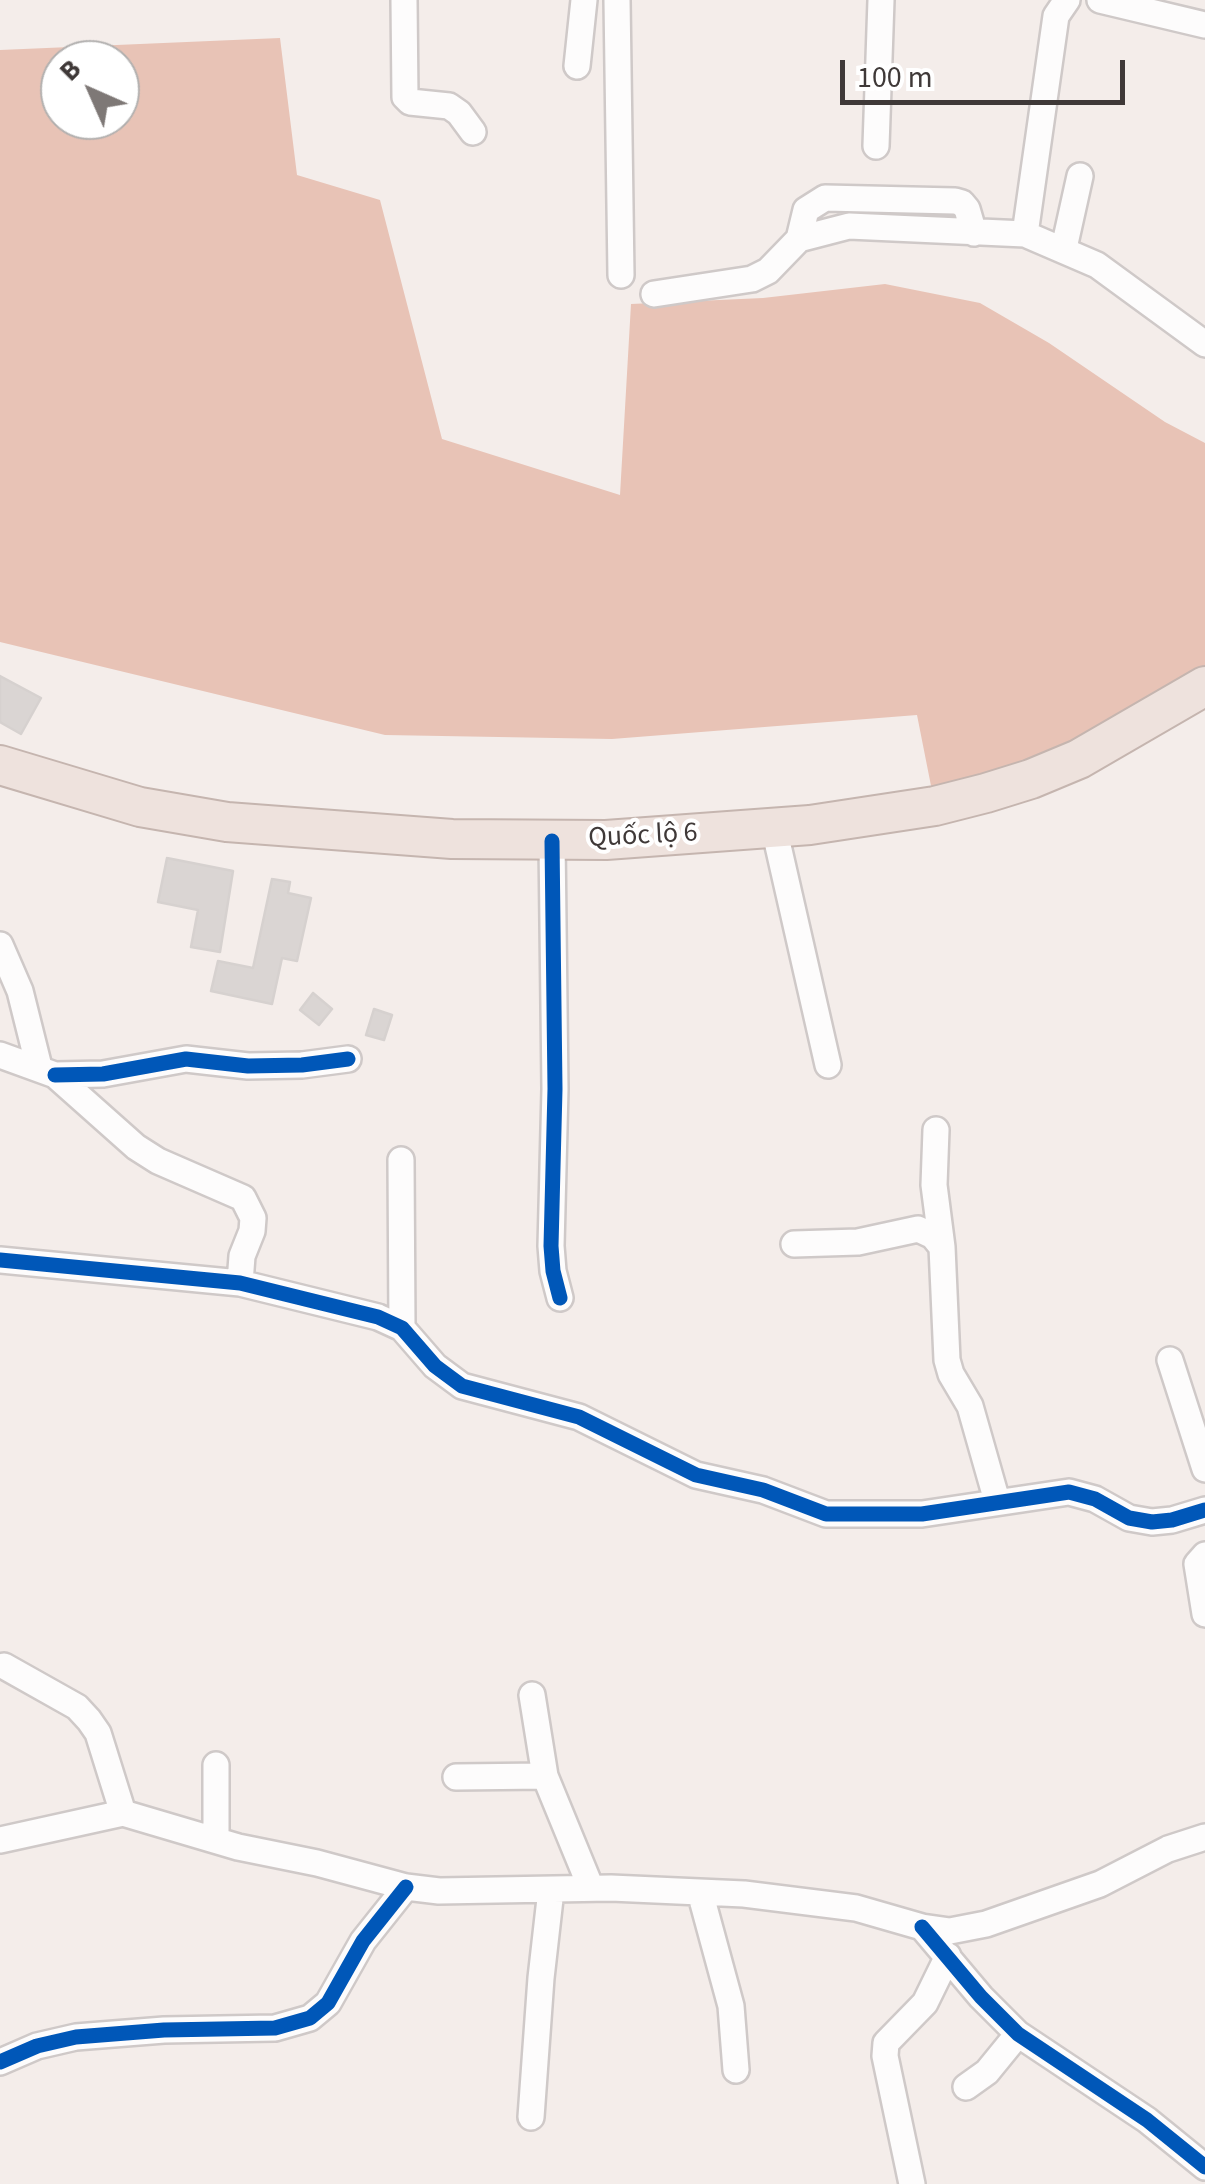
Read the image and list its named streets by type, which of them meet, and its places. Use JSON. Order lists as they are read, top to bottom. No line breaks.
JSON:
{"streets":{"highway":["Quốc lộ 6"]},"scale_bar":"100 m","north":"top left"}
